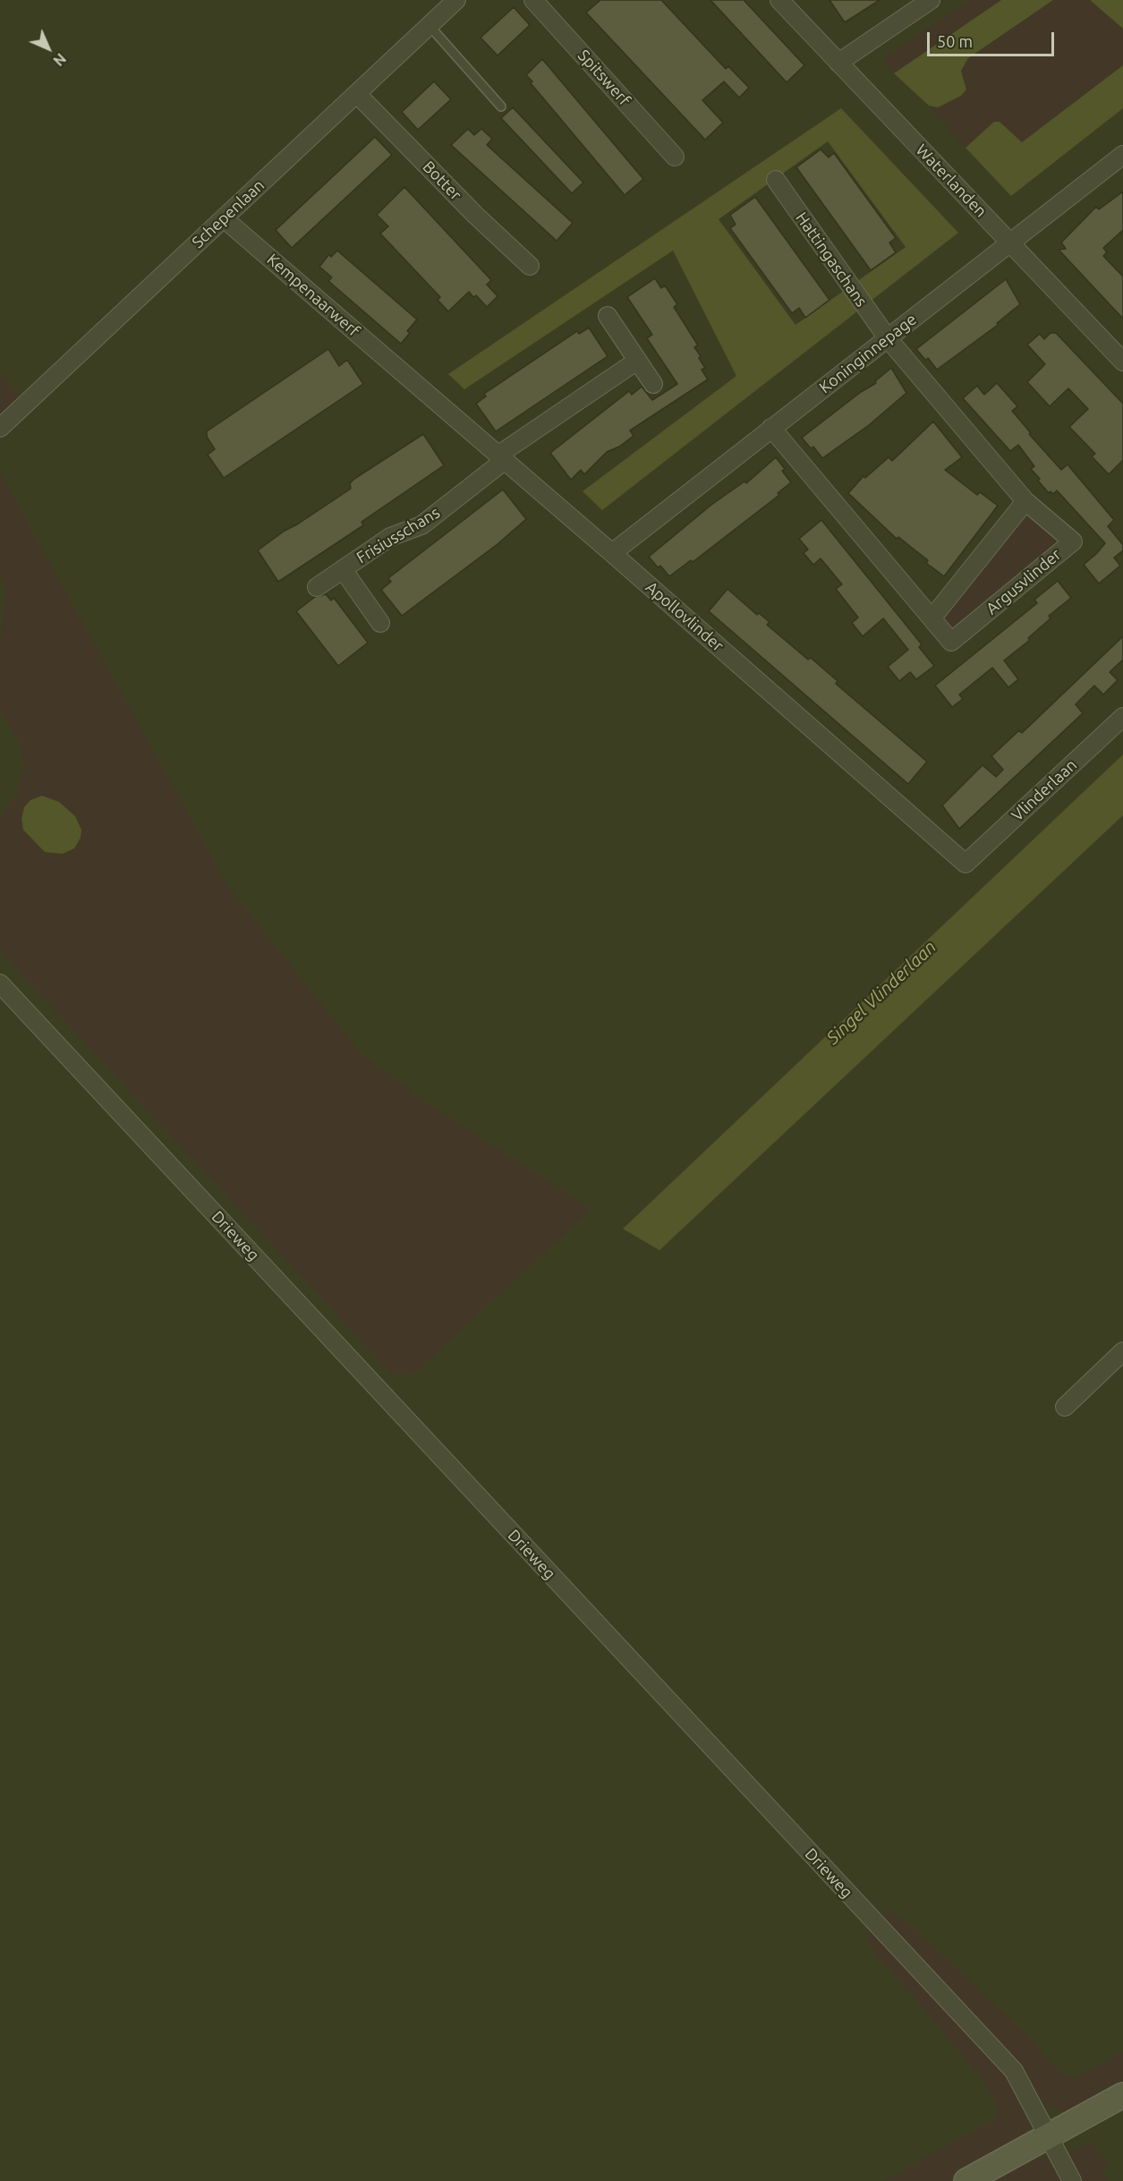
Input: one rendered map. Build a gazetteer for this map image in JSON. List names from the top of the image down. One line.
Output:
{"streets":{"street":["Spitswerf","Botter","Waterlanden","Schepenlaan","Hattingaschans","Kempenaarwerf","Koninginnepage","Frisiusschans","Argusvlinder","Apollovlinder","Vlinderlaan","Drieweg"]},"crossings":[["Botter","Schepenlaan"],["Waterlanden","Koninginnepage"],["Schepenlaan","Kempenaarwerf"],["Hattingaschans","Koninginnepage"],["Hattingaschans","Argusvlinder"],["Kempenaarwerf","Apollovlinder"],["Koninginnepage","Argusvlinder"],["Koninginnepage","Apollovlinder"],["Frisiusschans","Apollovlinder"],["Apollovlinder","Vlinderlaan"]],"water":["Singel Vlinderlaan"],"scale_bar":"50 m","north":"bottom right"}
